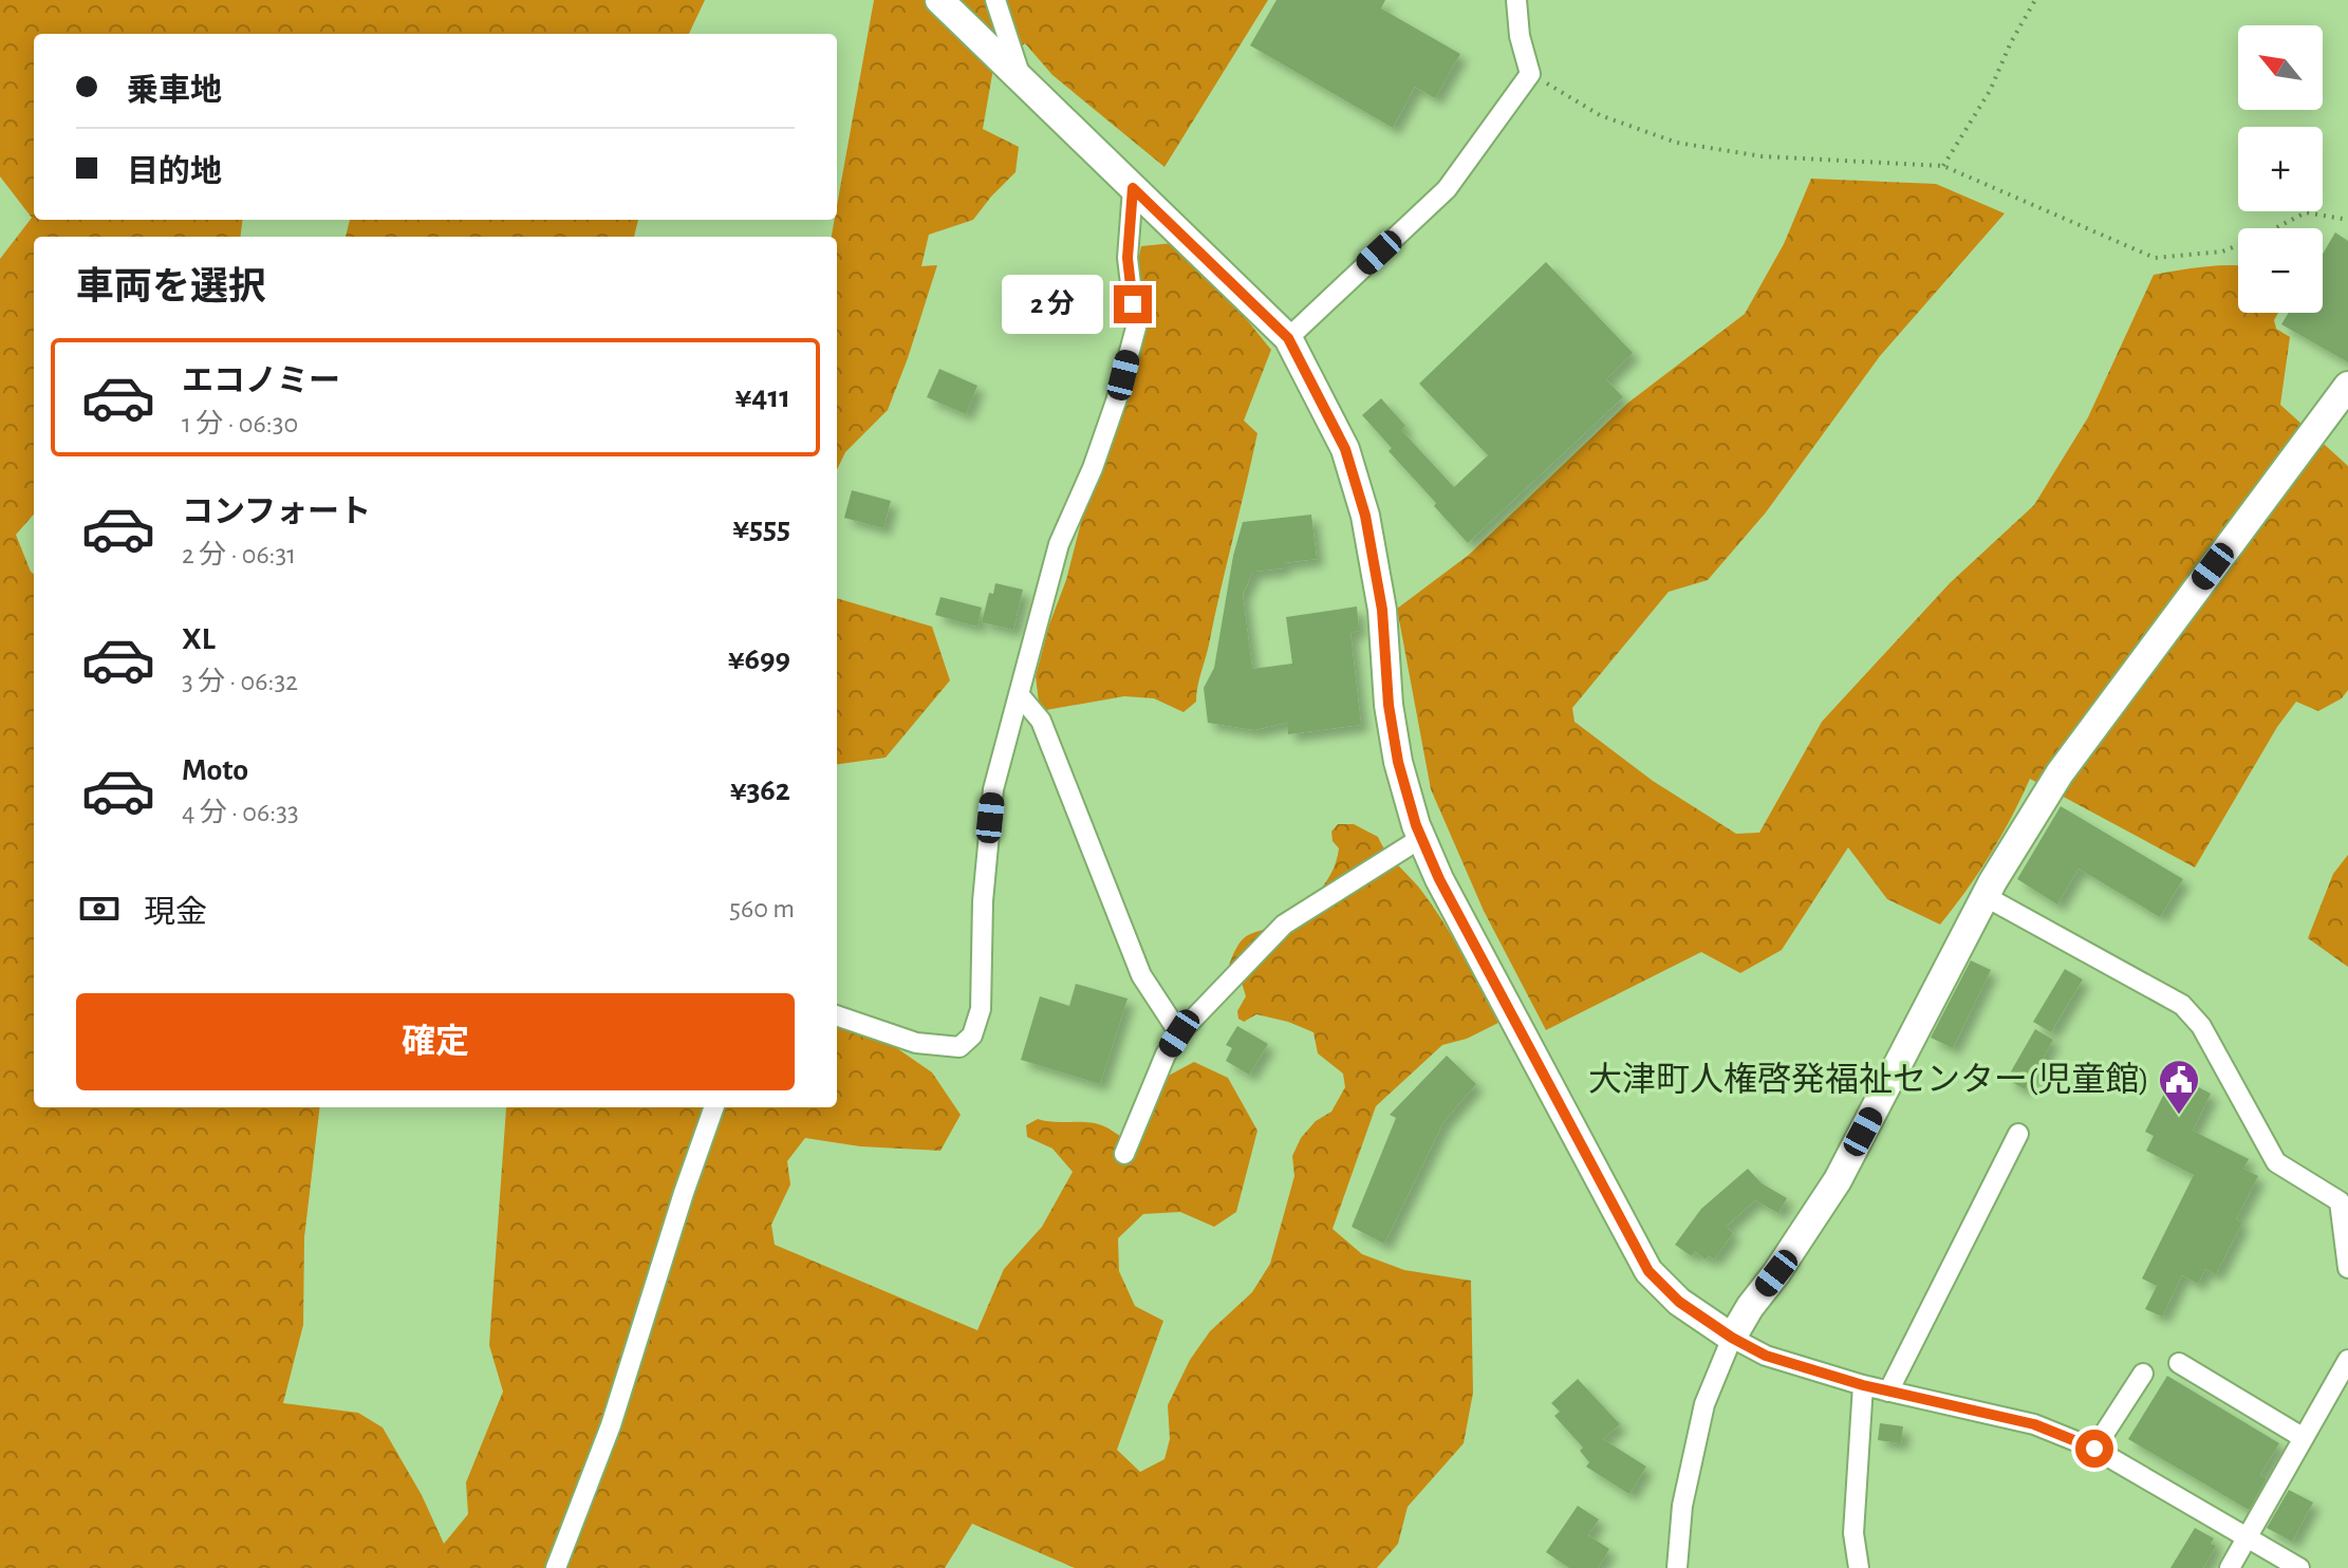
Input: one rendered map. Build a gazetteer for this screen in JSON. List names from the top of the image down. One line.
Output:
{"places":{"public building":["大津町人権啓発福祉センター(児童館)"]},"north":"top left","page":{"map_buttons":["+","−"],"banner":["乗車地","目的地"],"heading":"車両を選択","bubble":"2 分","list":[{"name":"エコノミー","note":"1 分 · 06:30","value":"¥411"},{"name":"コンフォート","note":"2 分 · 06:31","value":"¥555"},{"name":"XL","note":"3 分 · 06:32","value":"¥699"},{"name":"Moto","note":"4 分 · 06:33","value":"¥362"}],"pay":["現金","560 m"],"buttons":"確定"}}
